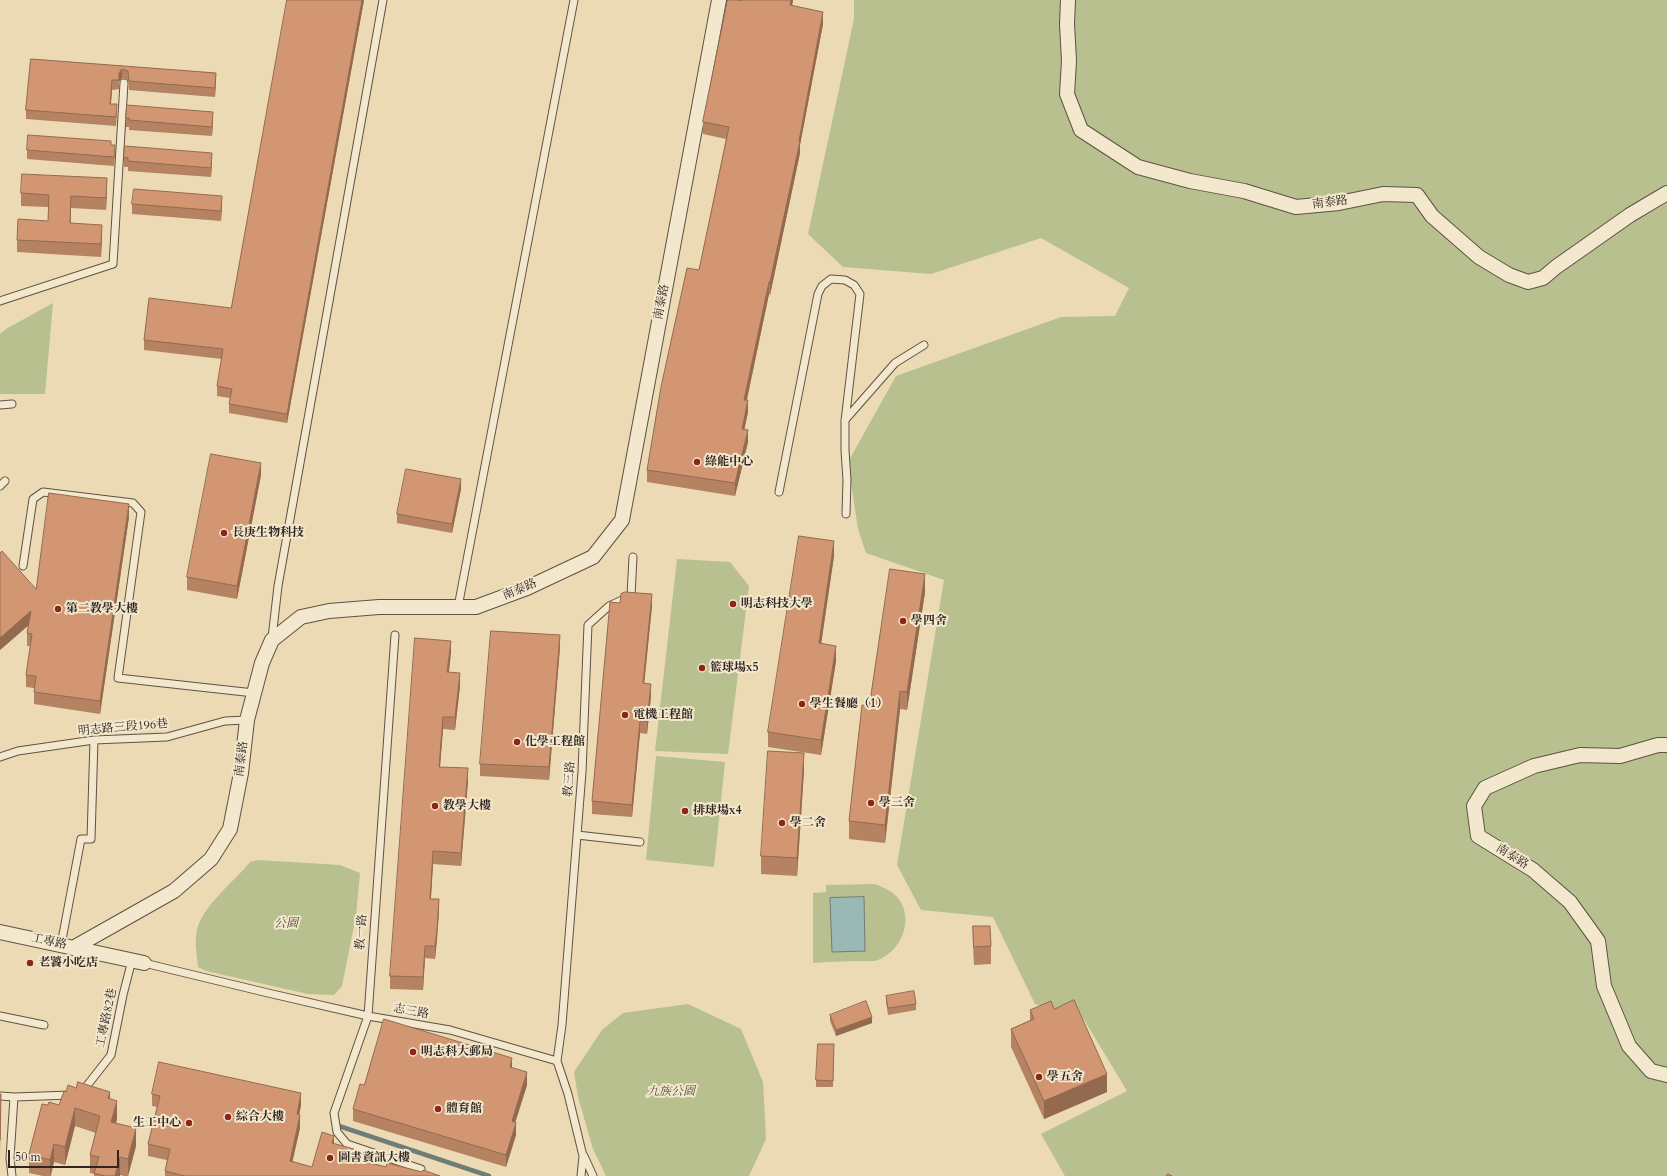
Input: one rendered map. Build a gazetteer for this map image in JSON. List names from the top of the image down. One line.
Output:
{"streets":{"street":["南泰路","工專路"],"lane":["明志路三段196巷","教三路","教一路","志三路","工專路82巷"]},"crossings":[["南泰路","明志路三段196巷"],["南泰路","工專路"],["教三路","志三路"],["教一路","志三路"],["工專路","志三路"],["工專路","工專路82巷"],["志三路","工專路82巷"]],"parks":["公園","九族公園"],"places":["綠能中心","長庚生物科技","明志科技大學","第二教學大樓","學四舍","籃球場x5","學生餐廳（1）","電機工程館","化學工程館","學三舍","教學大樓","排球場x4","學二舍","老饕小吃店","明志科大郵局","學五舍","體育館","綜合大樓","生工中心","圖書資訊大樓"],"scale_bar":"50 m"}
